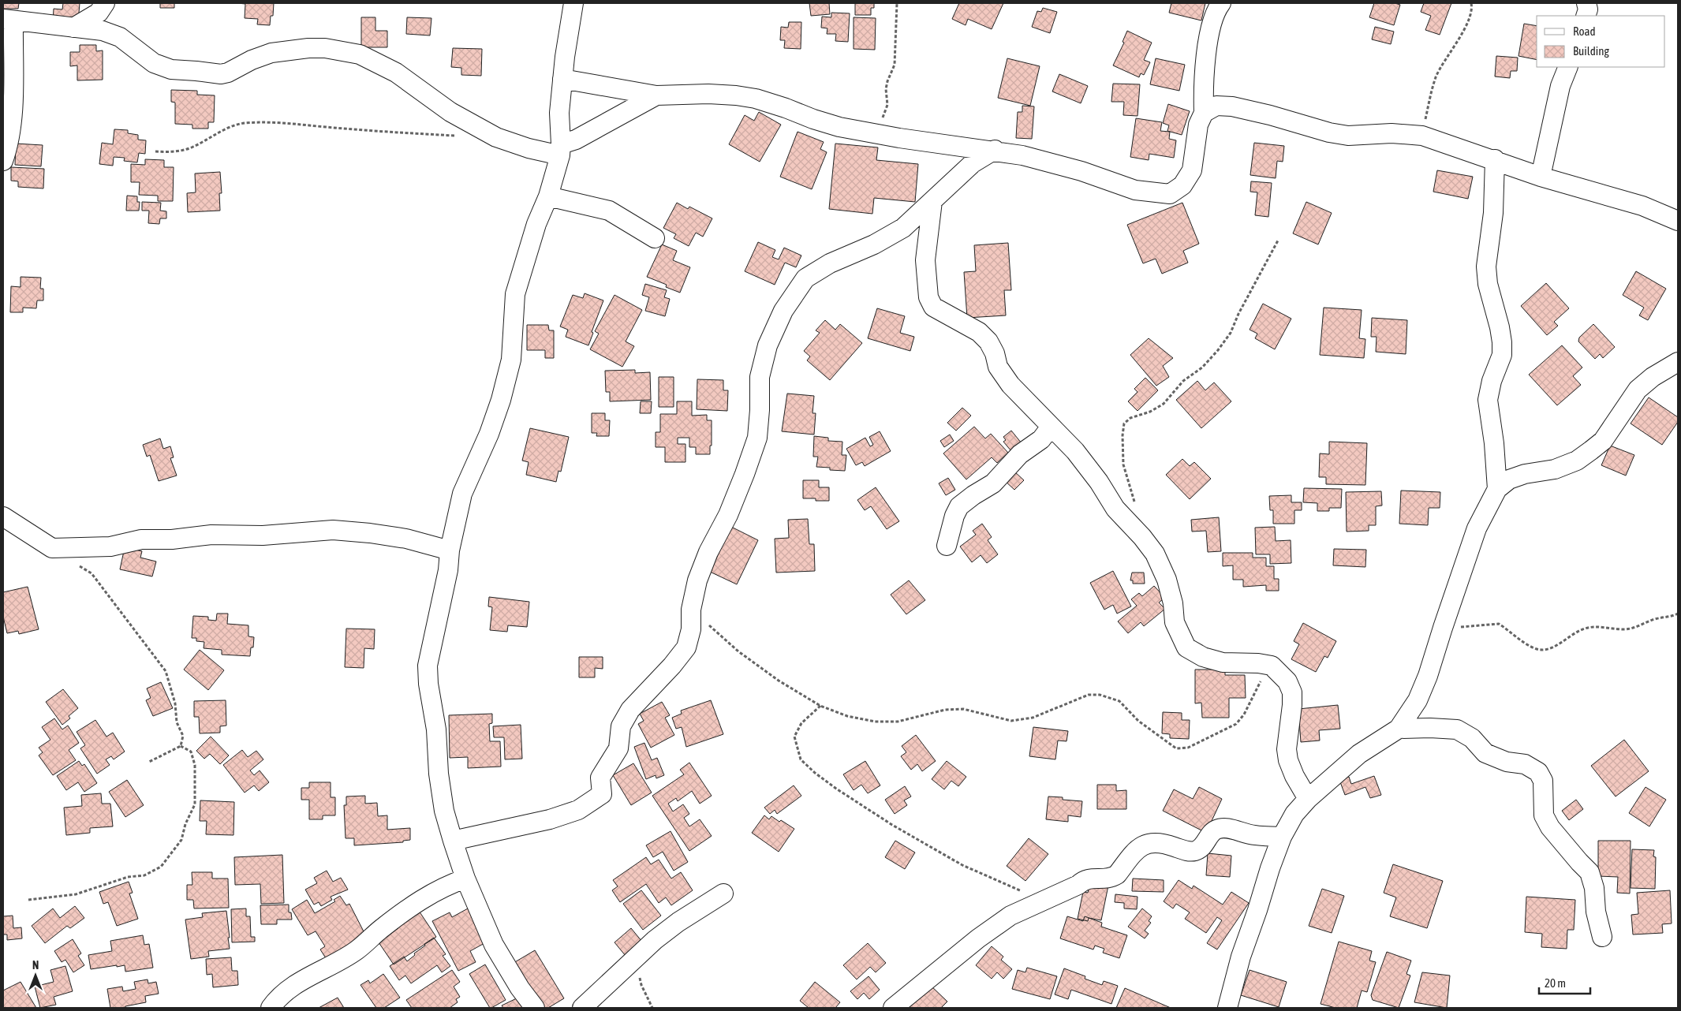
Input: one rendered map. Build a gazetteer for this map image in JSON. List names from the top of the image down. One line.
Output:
{"legend":["Road","Building"],"scale_bar":"20 m","north":"top"}
